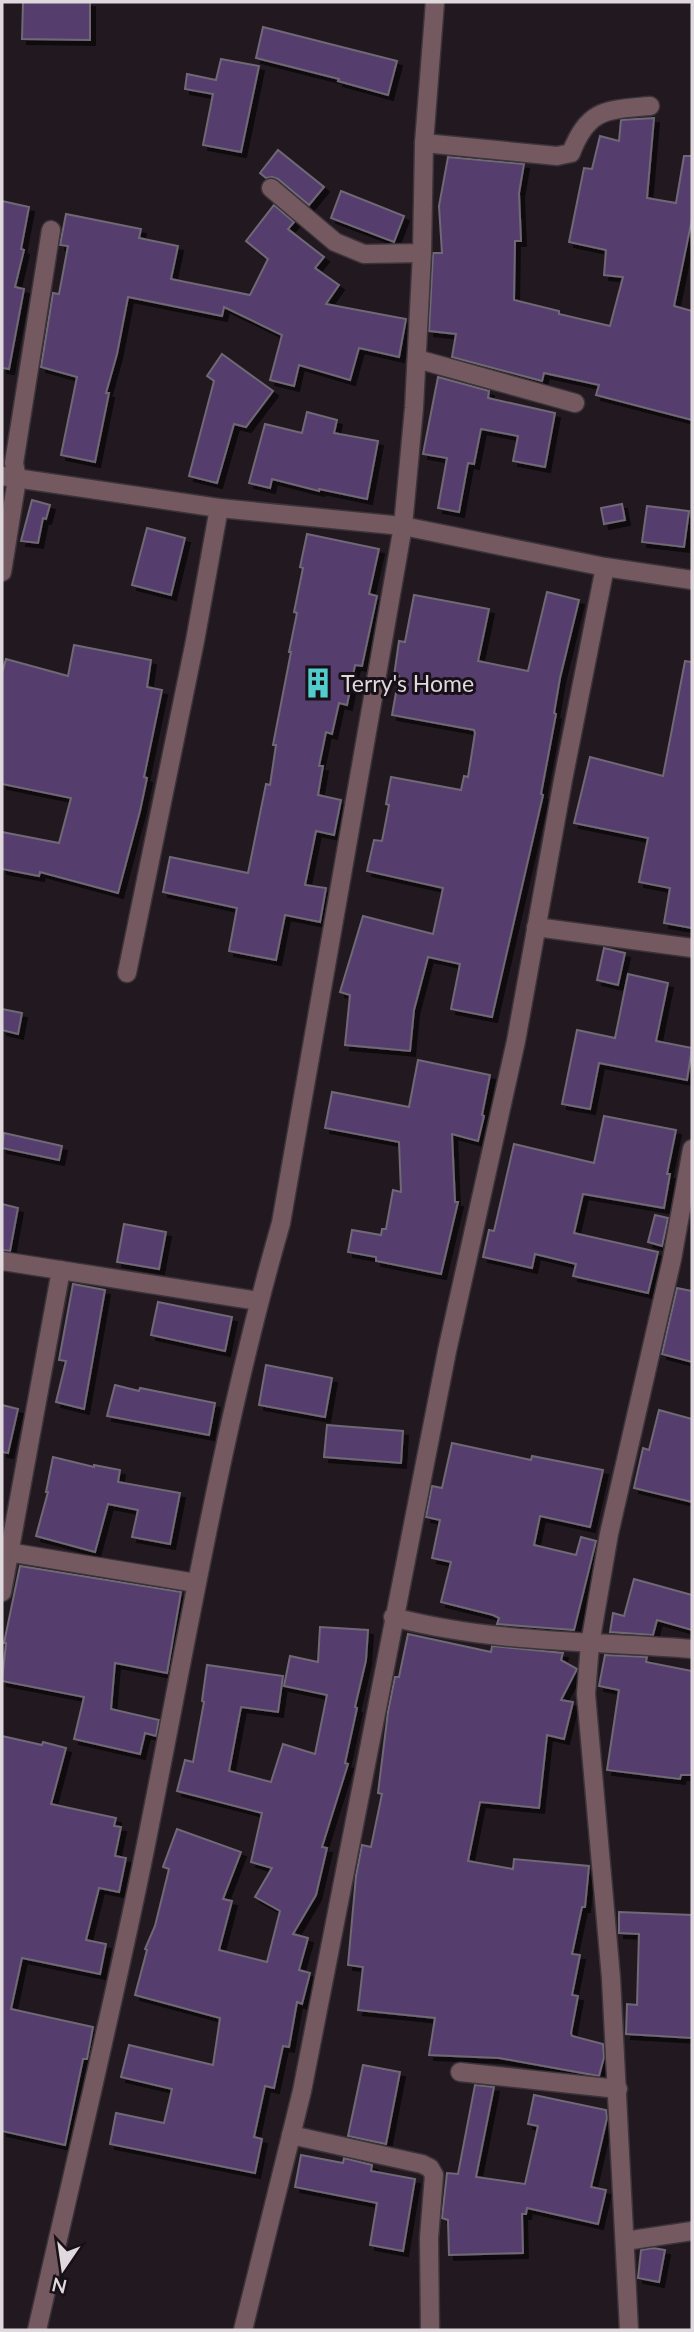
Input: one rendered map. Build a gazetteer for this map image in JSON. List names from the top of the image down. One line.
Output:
{"places":{"building":["Terry's Home"]},"north":"bottom"}
